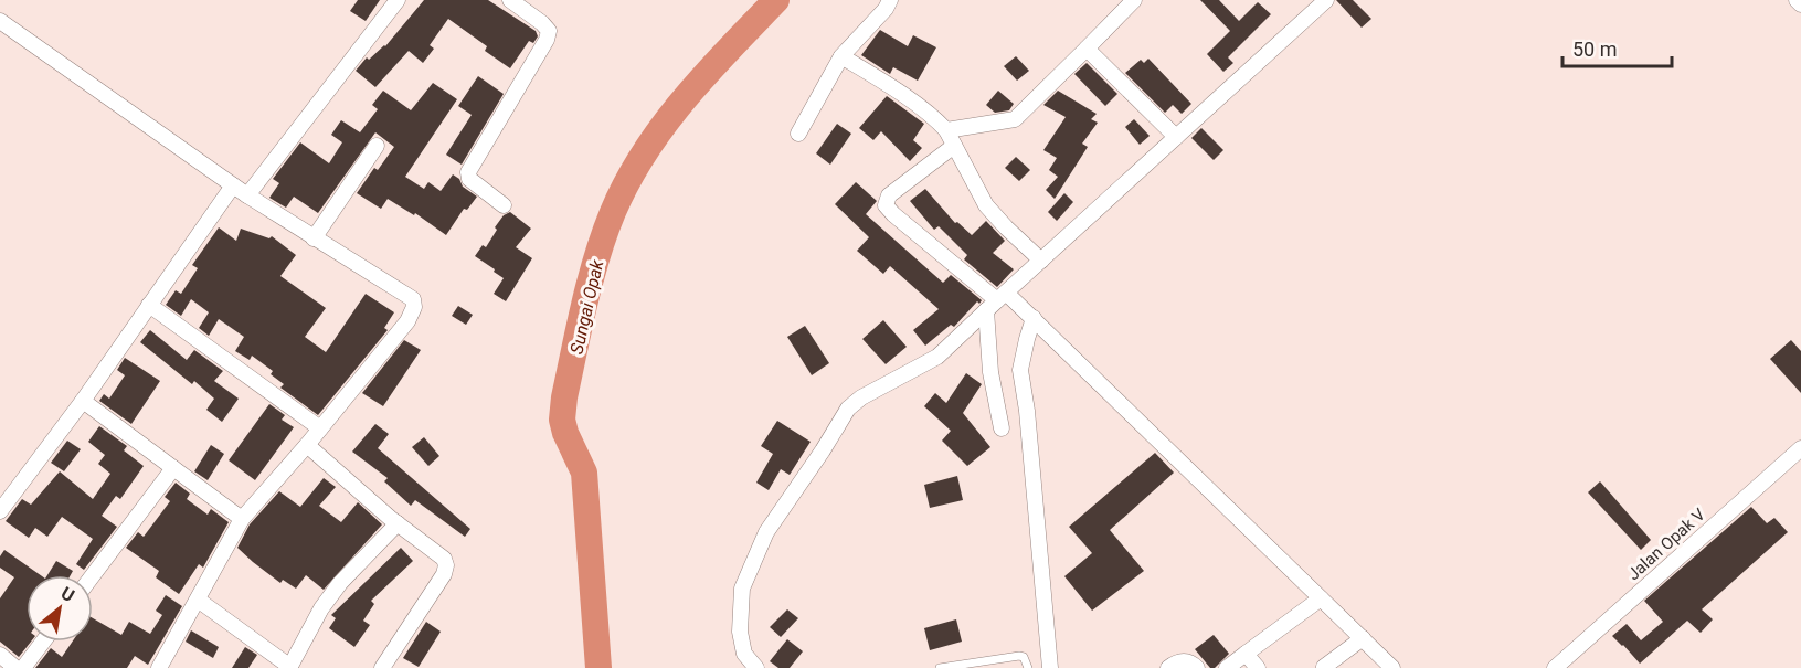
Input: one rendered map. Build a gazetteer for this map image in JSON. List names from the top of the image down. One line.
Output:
{"streets":{"street":["Jalan Opak V"]},"water":["Sungai Opak"],"scale_bar":"50 m","north":"top right"}
